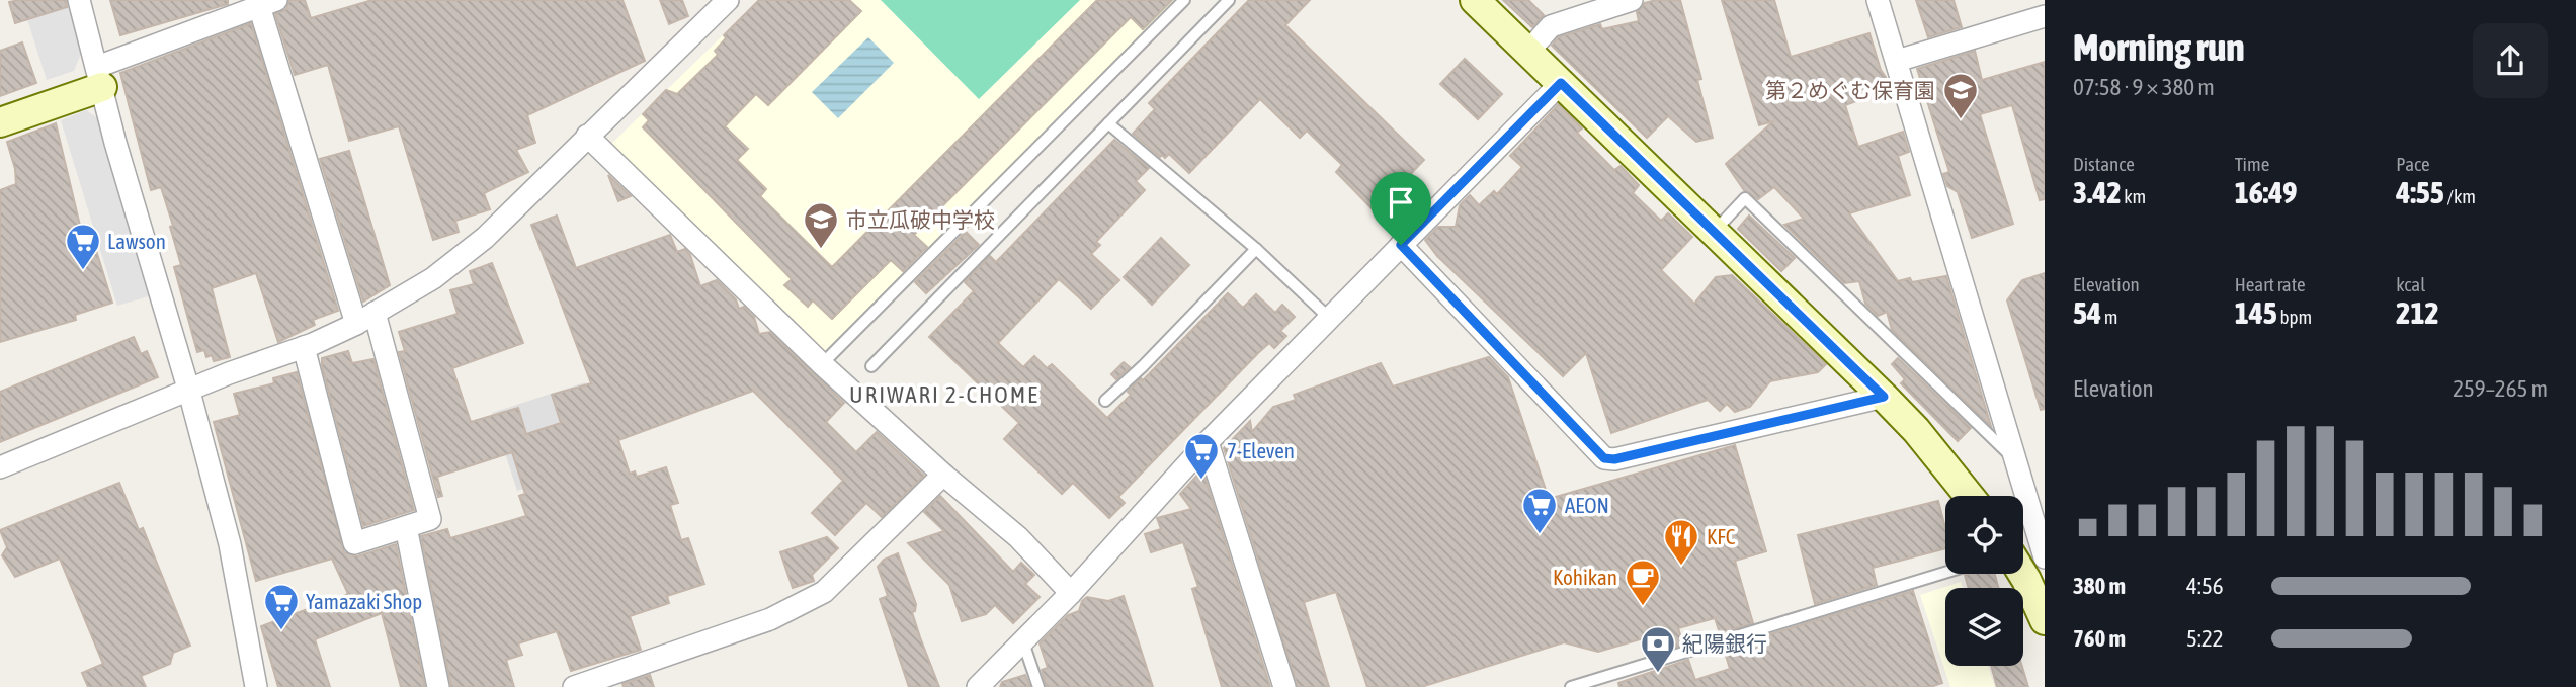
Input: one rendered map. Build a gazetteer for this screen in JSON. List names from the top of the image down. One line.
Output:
{"districts":["URIWARI 2-CHOME"],"places":{"school or university":["第２めぐむ保育園","市立瓜破中学校"],"supermarket":["Lawson","7-Eleven","AEON","Yamazaki Shop"],"restaurant":["KFC"],"cafe":["Kohikan"],"bank":["紀陽銀行"]},"page":{"heading":["Morning run","07:58 · 9 × 380 m"],"stats":[["Distance","3.42 km"],["Time","16:49"],["Pace","4:55 /km"],["Elevation","54 m"],["Heart rate","145 bpm"],["kcal","212"]],"chart":["Elevation","259–265 m"],"list":[{"name":"380 m","note":"4:56"},{"name":"760 m","note":"5:22"}]}}
